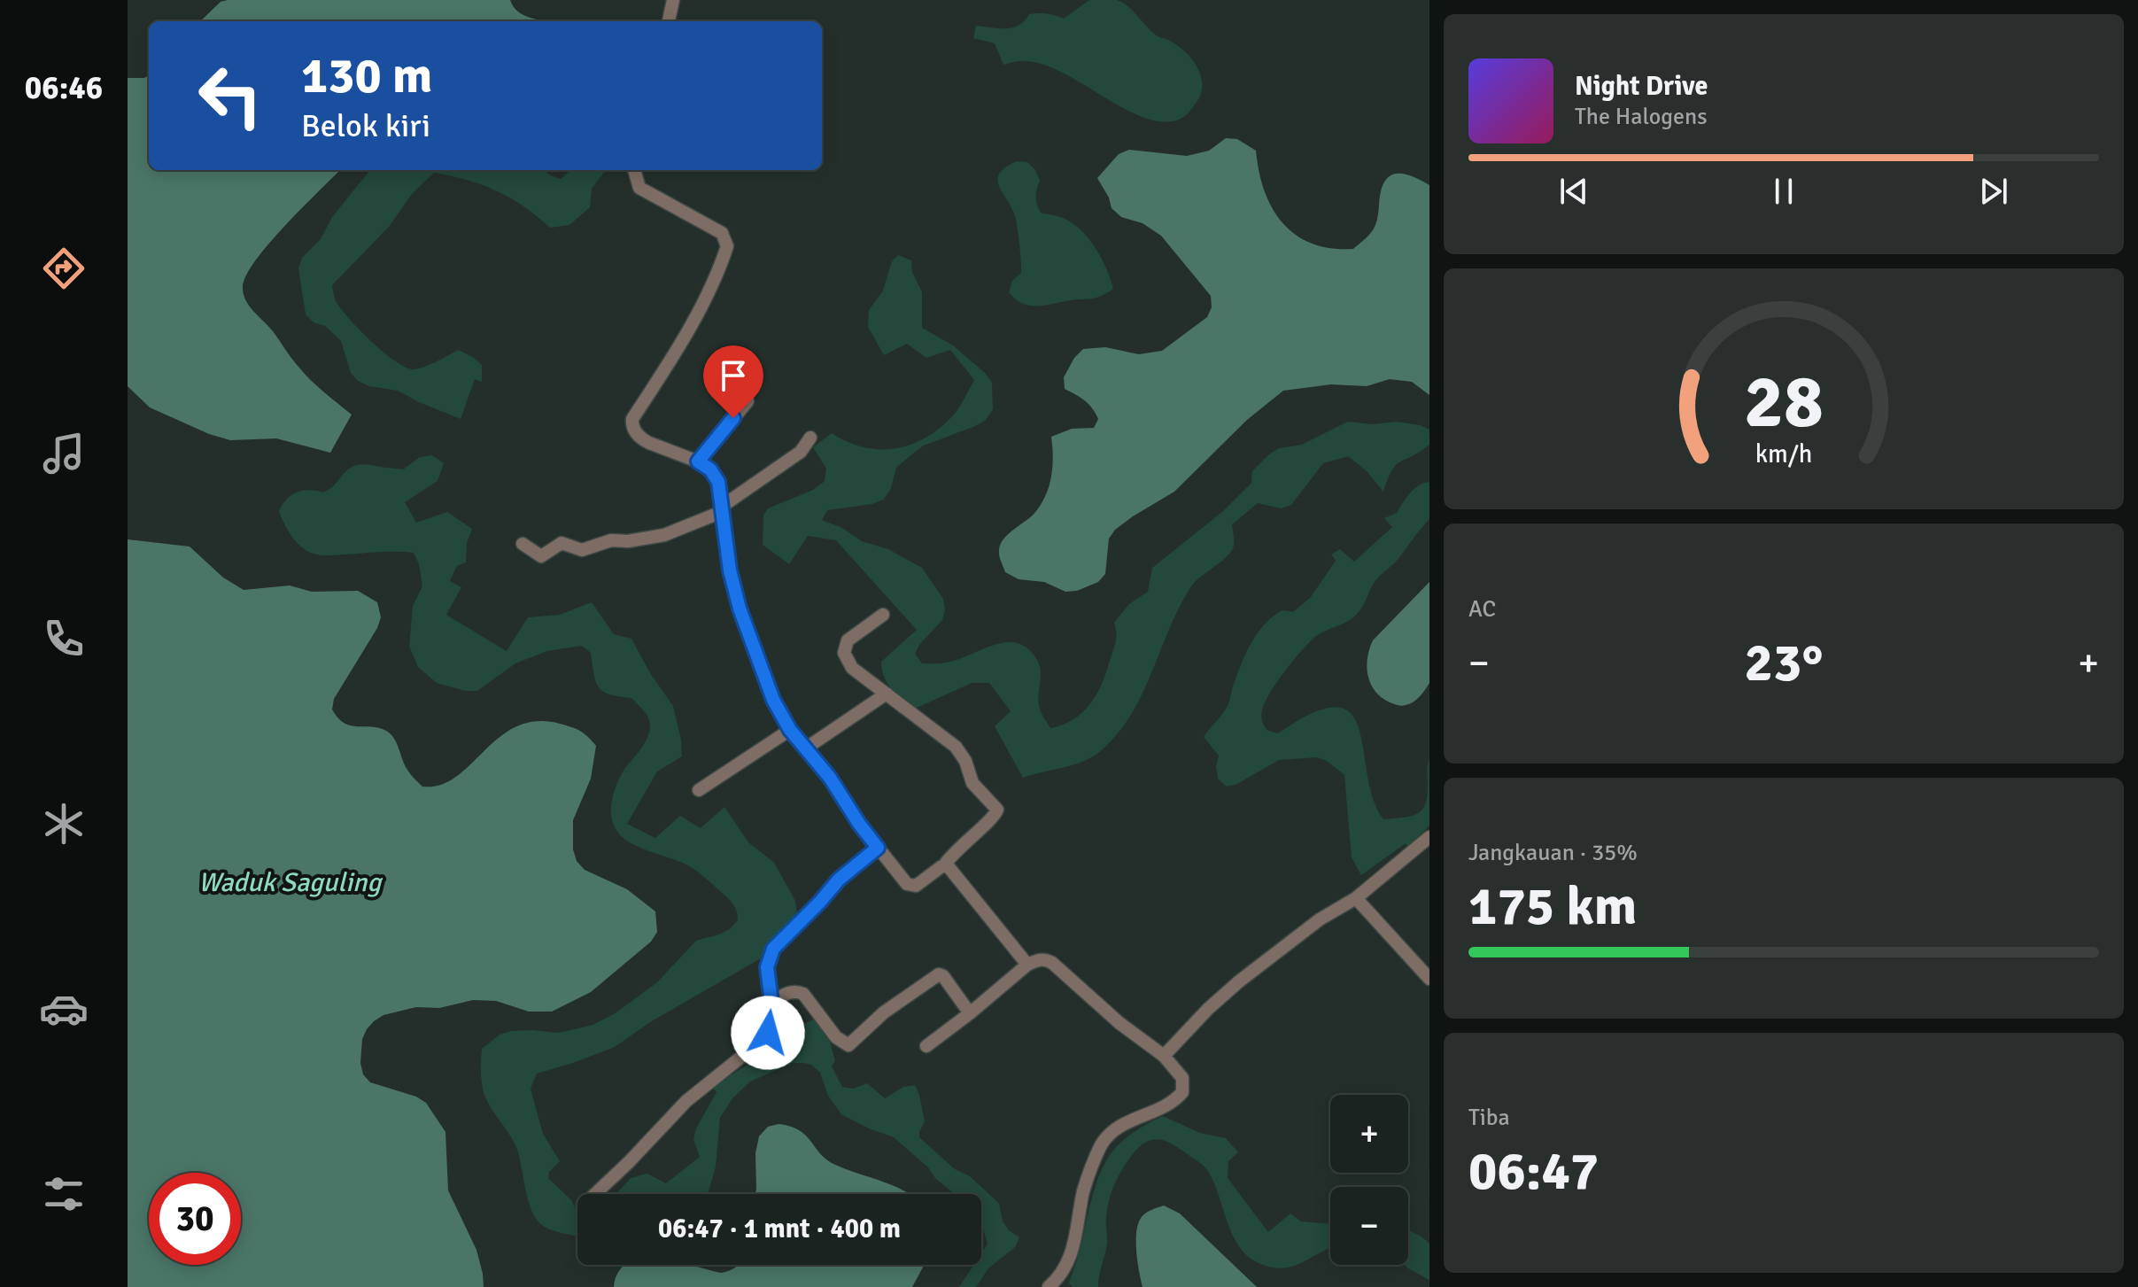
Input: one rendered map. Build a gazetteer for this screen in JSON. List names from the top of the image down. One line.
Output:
{"water":["Waduk Saguling"],"page":{"tabs":"06:46","turn":["130 m","Belok kiri"],"song":["Night Drive","The Halogens"],"tile":["AC",["Jangkauan · 35%","175 km"],["Tiba","06:47"]],"heat":["−","23°","+"],"map_buttons":["+","−"],"limit":"30","trip":"06:47 · 1 mnt · 400 m","gauge":["28","km/h"]}}
